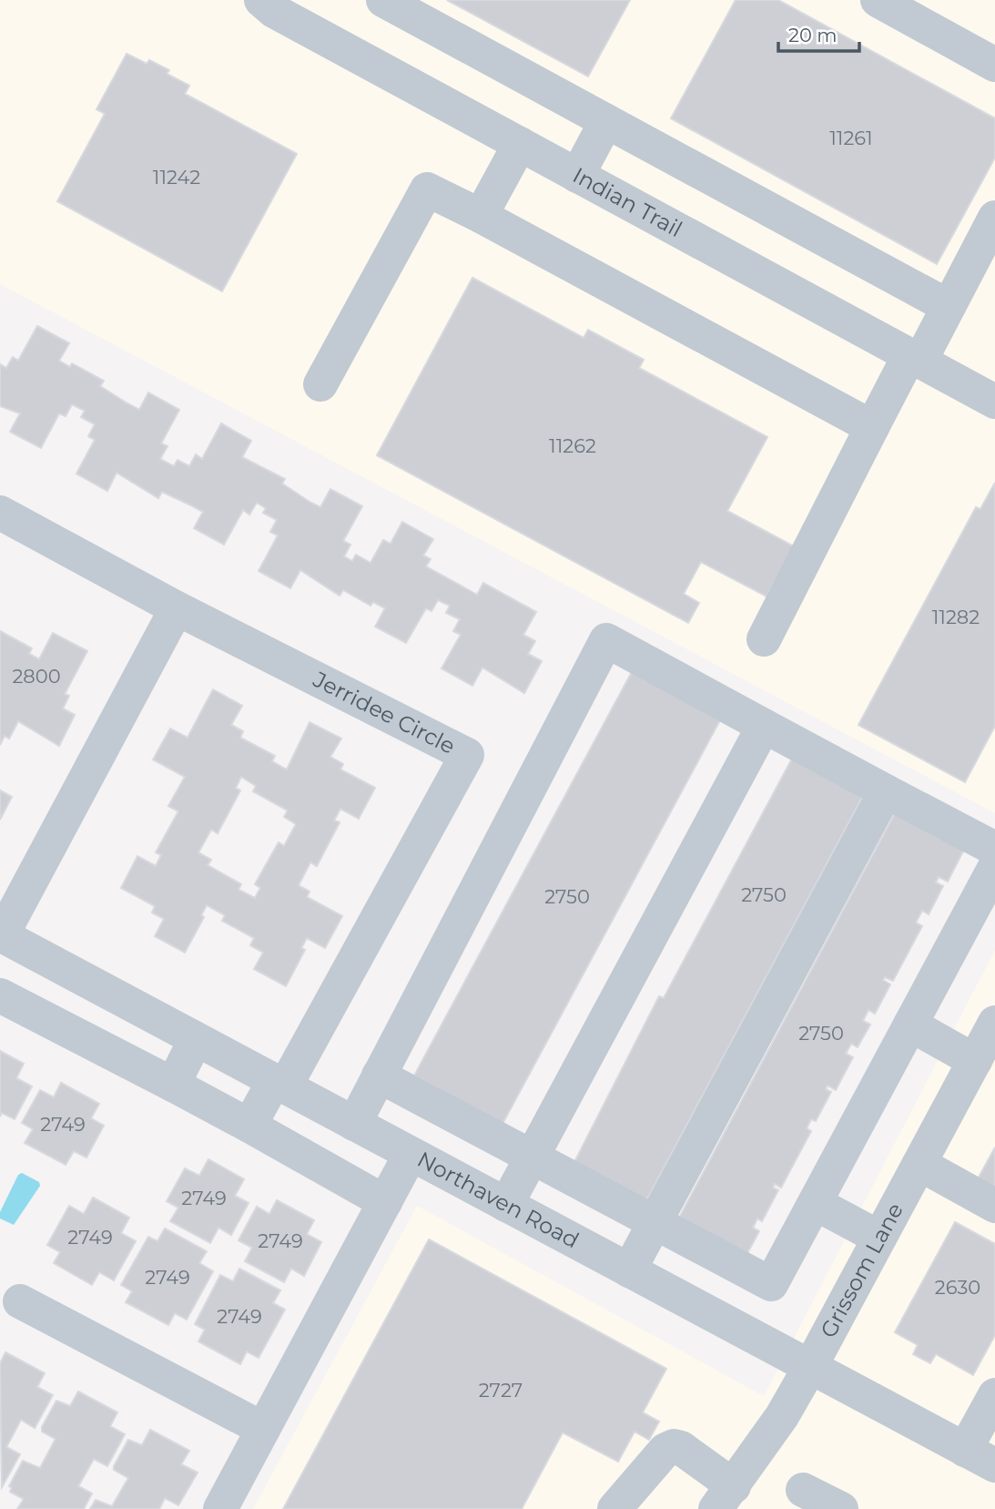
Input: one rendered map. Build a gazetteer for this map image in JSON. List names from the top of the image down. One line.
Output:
{"streets":{"street":["Indian Trail","Jerridee Circle","Northaven Road","Grissom Lane"]},"crossings":[["Jerridee Circle","Northaven Road"],["Northaven Road","Grissom Lane"]],"house_numbers":["11261","11242","11262","11282","2800","2750","2750","2750","2749","2749","2749","2749","2749","2630","2749","2727"],"scale_bar":"20 m"}
